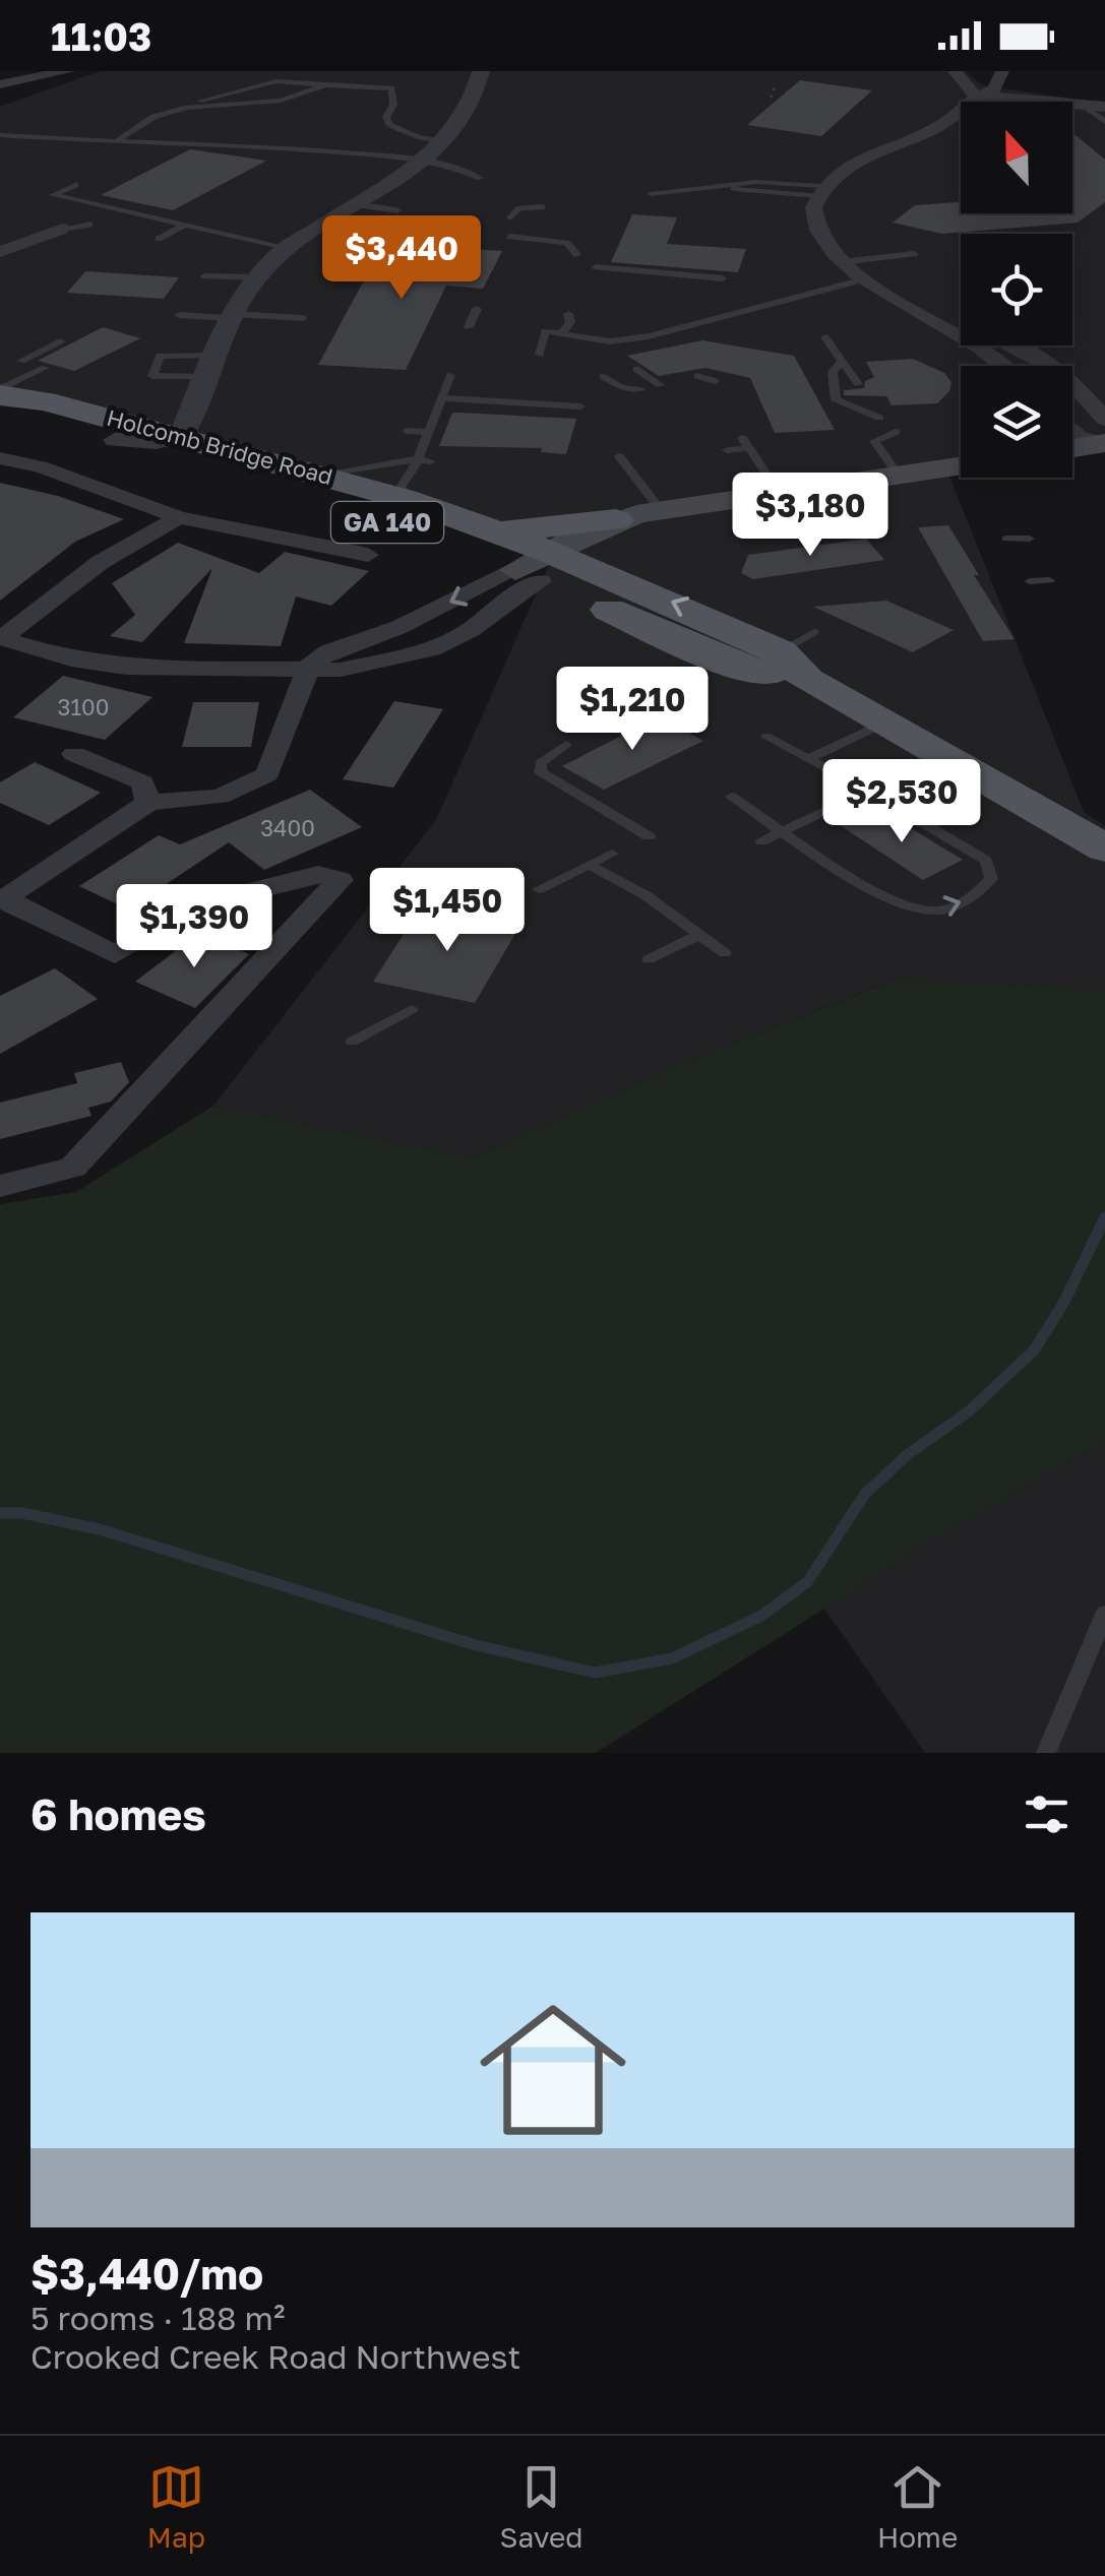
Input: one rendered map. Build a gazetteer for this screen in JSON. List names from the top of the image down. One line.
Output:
{"streets":{"main road":["Holcomb Bridge Road","GA 140"]},"crossings":[["Holcomb Bridge Road","GA 140"]],"house_numbers":["3100","3400"],"north":"top","page":{"status":"11:03","price":["$3,440","$3,180","$1,210","$2,530","$1,450","$1,390"],"heading":"6 homes","list":[{"name":"$3,440/mo","note":"5 rooms · 188 m² · Crooked Creek Road Northwest"}],"tabs":["Map","Saved","Home"]}}
